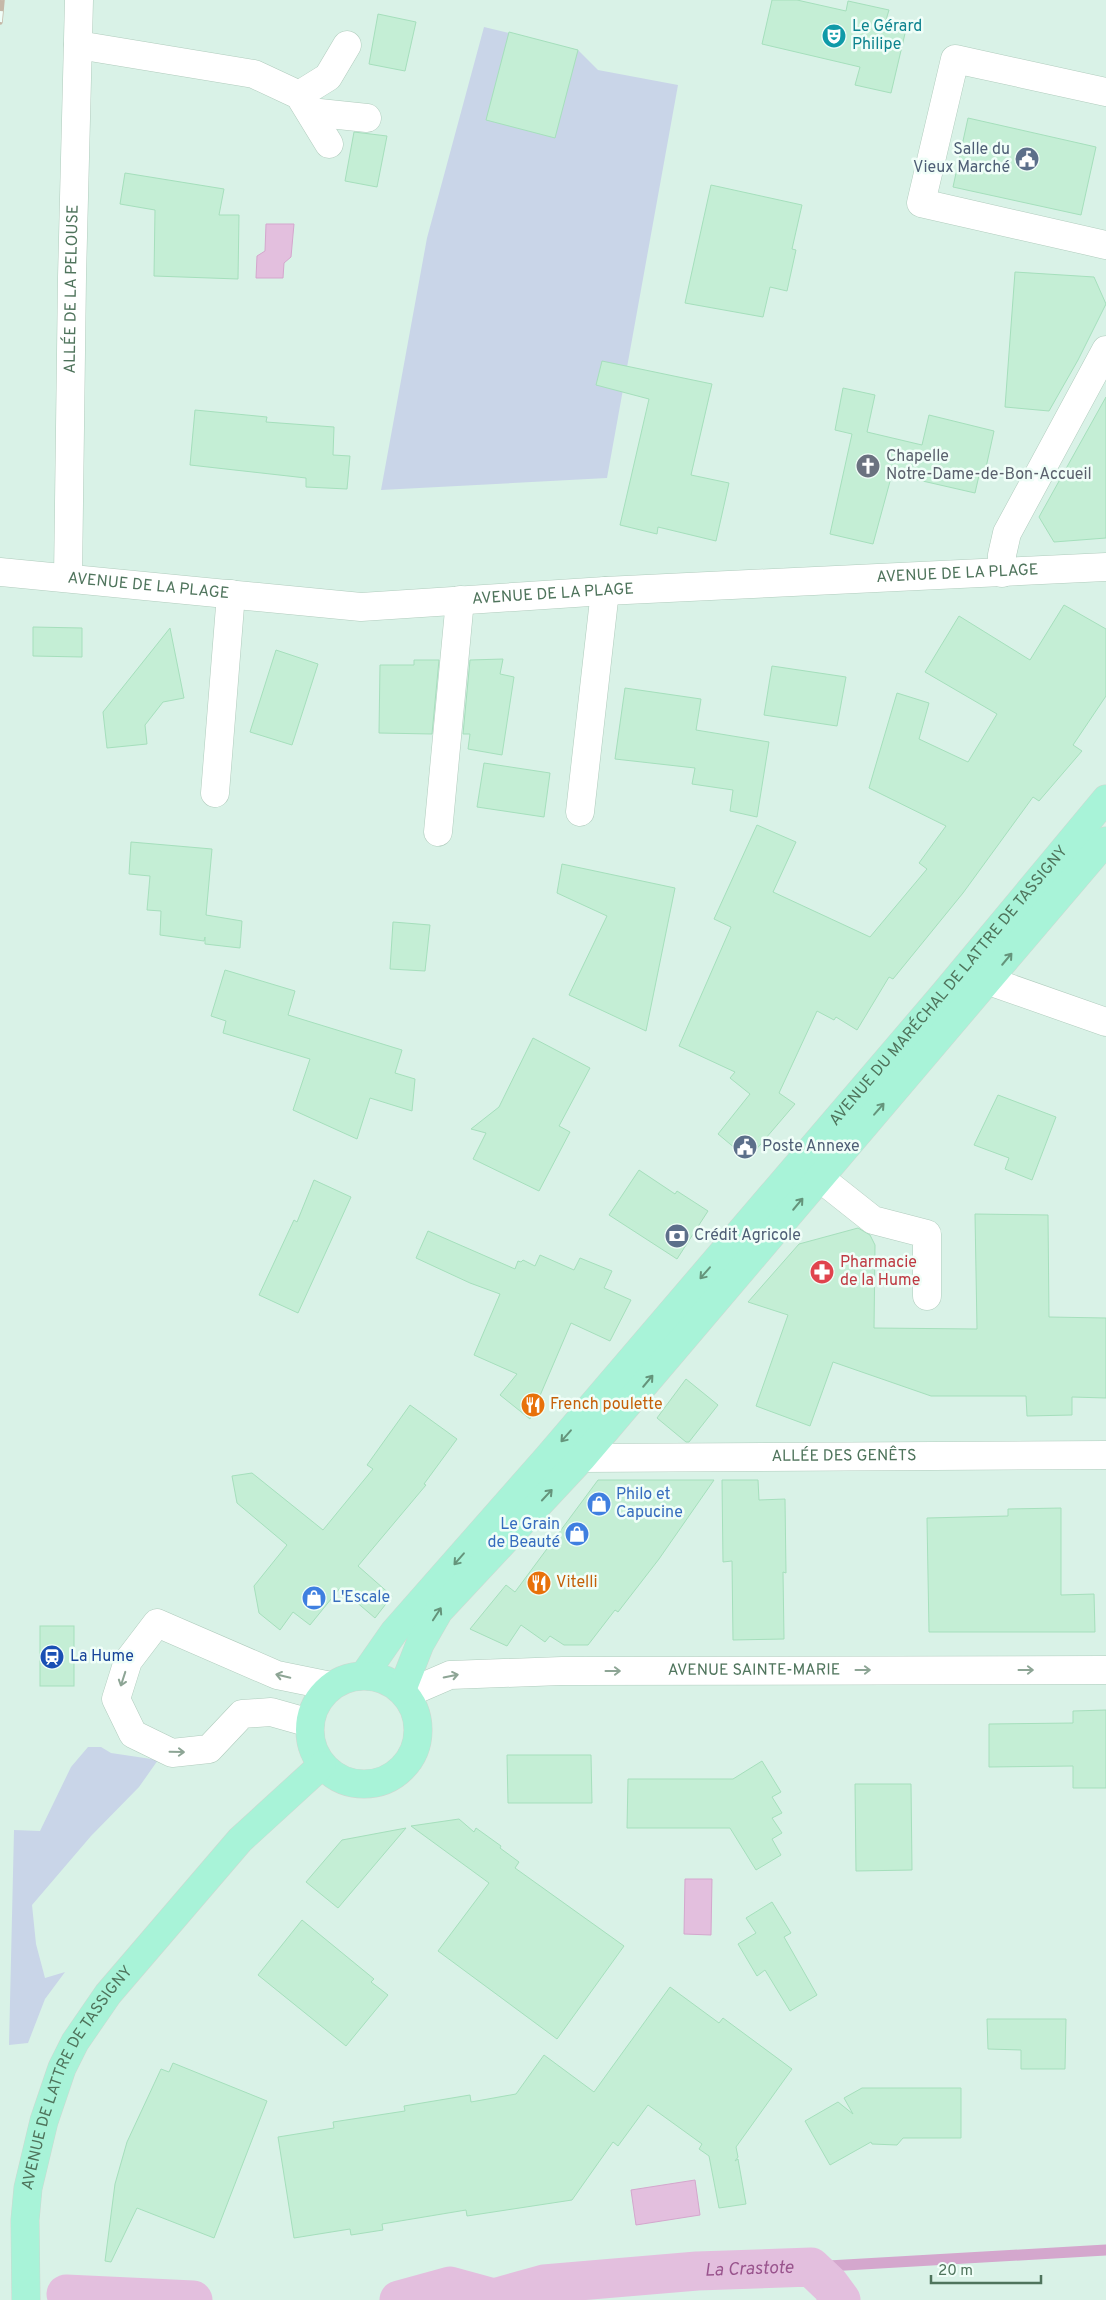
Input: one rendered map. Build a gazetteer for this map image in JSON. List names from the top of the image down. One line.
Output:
{"streets":{"main road":["AVENUE DU MARÉCHAL DE LATTRE DE TASSIGNY","AVENUE DE LATTRE DE TASSIGNY"],"street":["ALLÉE DE LA PELOUSE","AVENUE DE LA PLAGE","ALLÉE DES GENÊTS","AVENUE SAINTE-MARIE"]},"crossings":[["ALLÉE DE LA PELOUSE","AVENUE DE LA PLAGE"],["AVENUE DU MARÉCHAL DE LATTRE DE TASSIGNY","ALLÉE DES GENÊTS"],["AVENUE DU MARÉCHAL DE LATTRE DE TASSIGNY","AVENUE SAINTE-MARIE"],["AVENUE DU MARÉCHAL DE LATTRE DE TASSIGNY","AVENUE DE LATTRE DE TASSIGNY"],["AVENUE SAINTE-MARIE","AVENUE DE LATTRE DE TASSIGNY"]],"one_way":["AVENUE SAINTE-MARIE"],"water":["La Crastote"],"places":{"theatre":["Le Gérard Philipe"],"public building":["Salle du Vieux Marché","Poste Annexe"],"church":["Chapelle Notre-Dame-de-Bon-Accueil"],"bank":["Crédit Agricole"],"pharmacy":["Pharmacie de la Hume"],"restaurant":["French poulette","Vitelli"],"shop":["Philo et Capucine","Le Grain de Beauté","L'Escale"],"station":["La Hume"]},"scale_bar":"20 m"}
